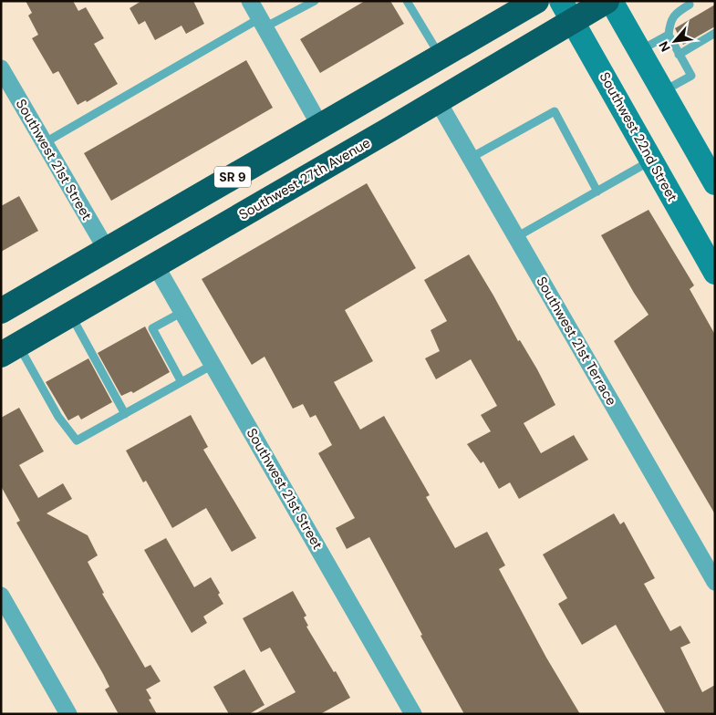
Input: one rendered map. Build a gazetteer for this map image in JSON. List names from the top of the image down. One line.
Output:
{"streets":{"highway":["SR 9","Southwest 27th Avenue"],"main road":["Southwest 22nd Street"],"street":["Southwest 21st Street","Southwest 21st Terrace"]},"crossings":[["Southwest 22nd Street","Southwest 27th Avenue"],["Southwest 21st Street","SR 9"],["Southwest 21st Street","Southwest 27th Avenue"],["Southwest 27th Avenue","Southwest 21st Terrace"]],"north":"bottom left"}
